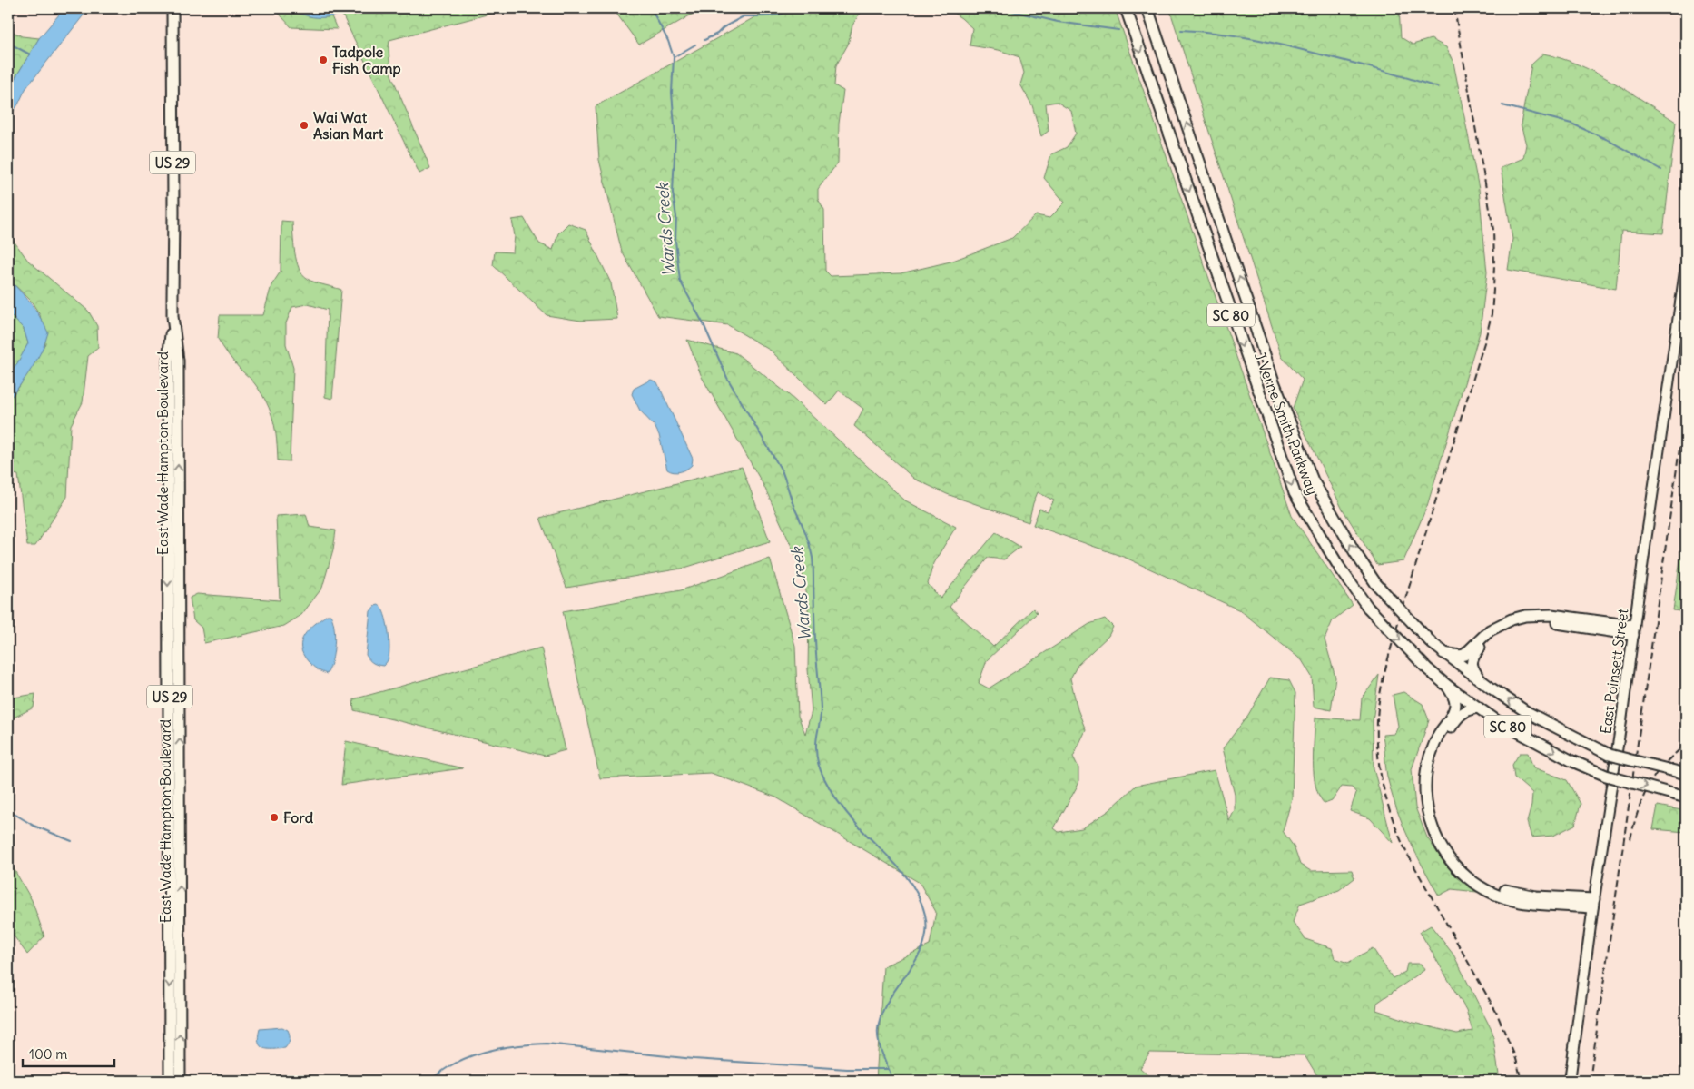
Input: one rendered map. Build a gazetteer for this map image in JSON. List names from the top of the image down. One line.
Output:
{"streets":{"main road":["US 29","SC 80","J Verne Smith Parkway","East Wade Hampton Boulevard","East Poinsett Street"]},"water":["Wards Creek"],"places":["Tadpole Fish Camp","Wai Wat Asian Mart","Ford"],"scale_bar":"100 m"}
